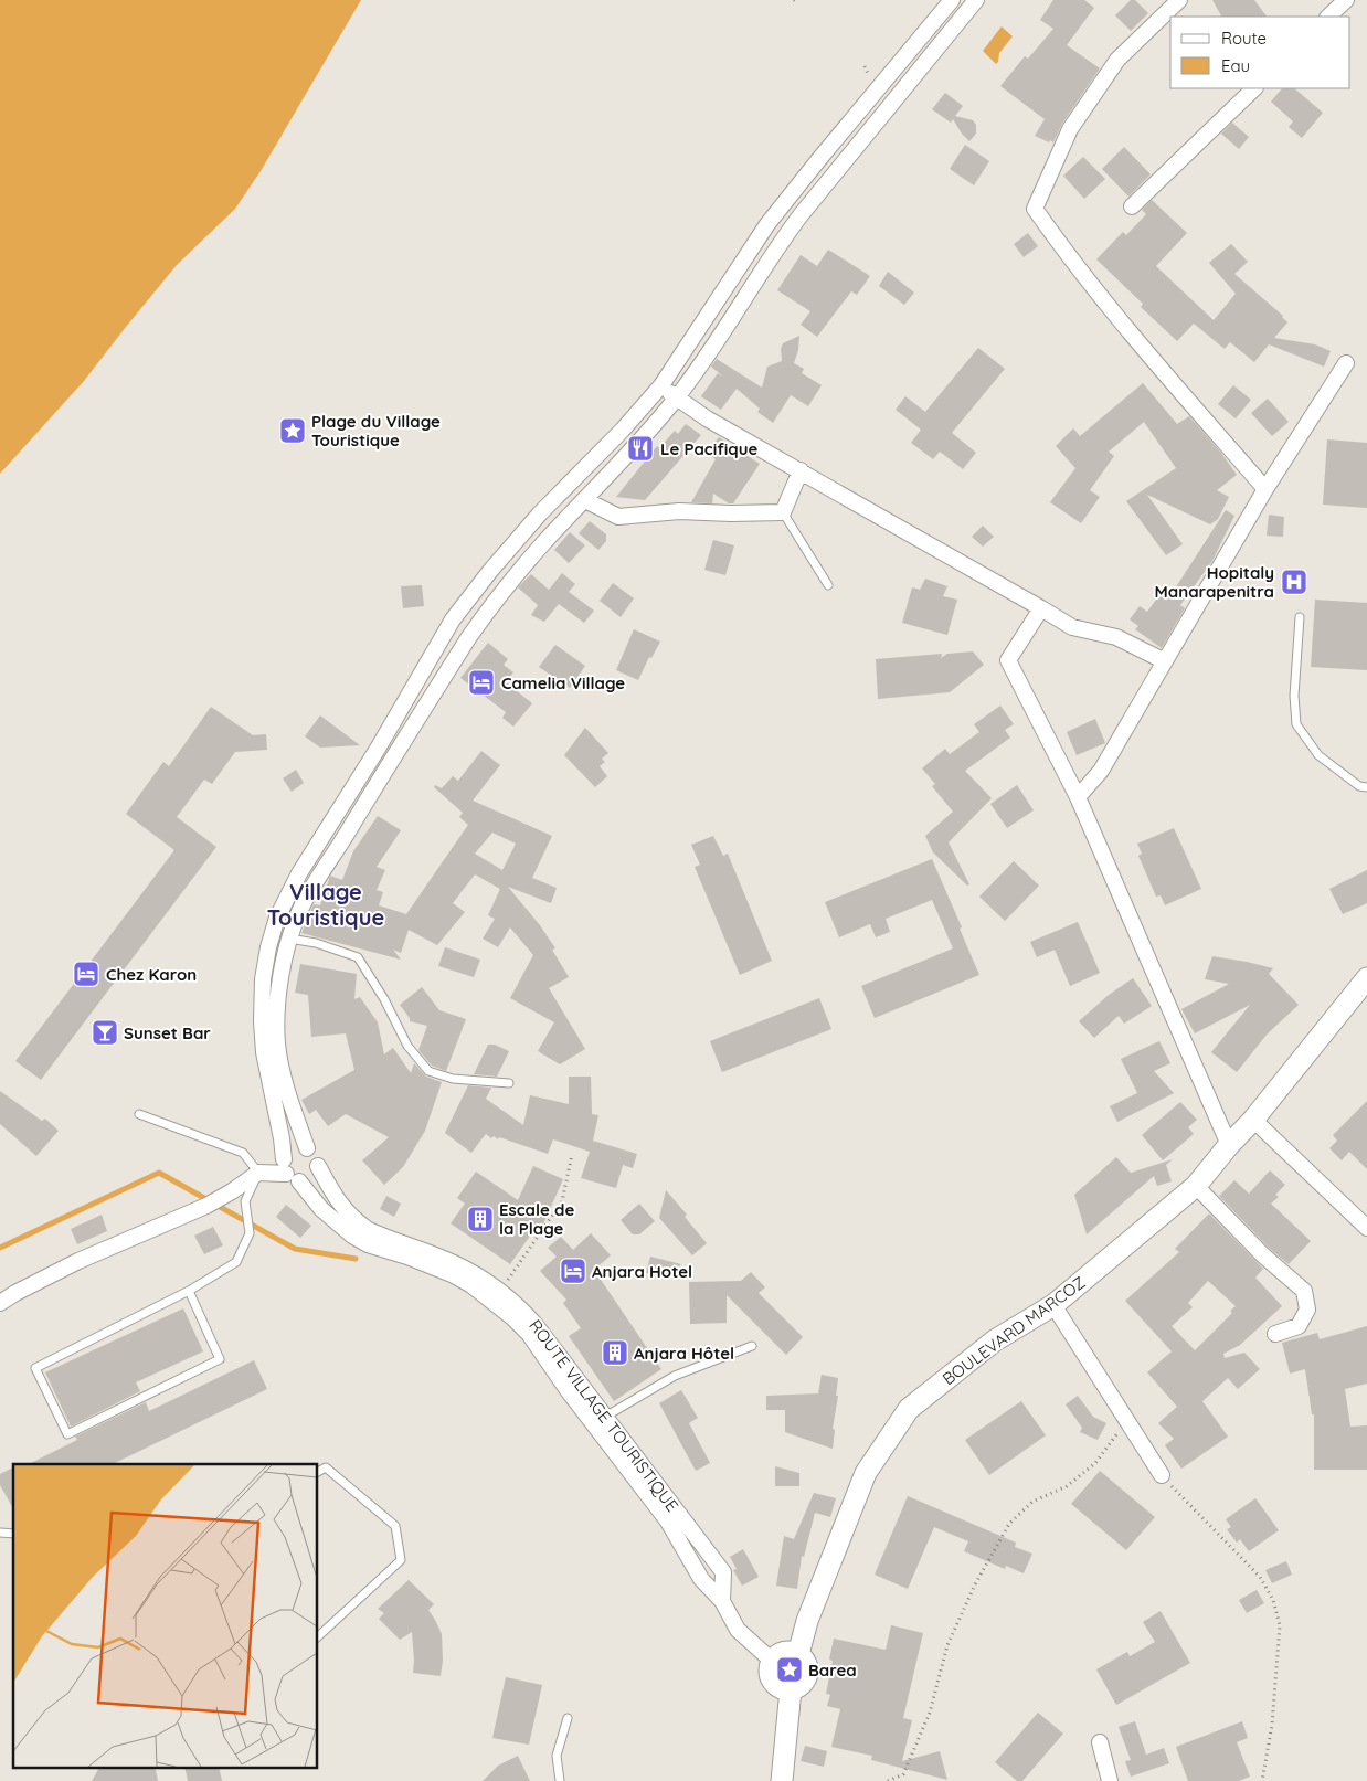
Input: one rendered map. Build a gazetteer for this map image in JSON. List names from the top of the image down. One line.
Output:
{"streets":{"main road":["BOULEVARD MARCOZ"],"street":["ROUTE VILLAGE TOURISTIQUE"]},"crossings":[["BOULEVARD MARCOZ","ROUTE VILLAGE TOURISTIQUE"]],"districts":["Village Touristique"],"places":{"place":["Plage du Village Touristique","Barea"],"restaurant":["Le Pacifique"],"hospital":["Hopitaly Manarapenitra"],"hotel":["Camelia Village","Chez Karon","Anjara Hotel"],"bar":["Sunset Bar"],"building":["Escale de la Plage","Anjara Hôtel"]},"legend":["Route","Eau"]}
